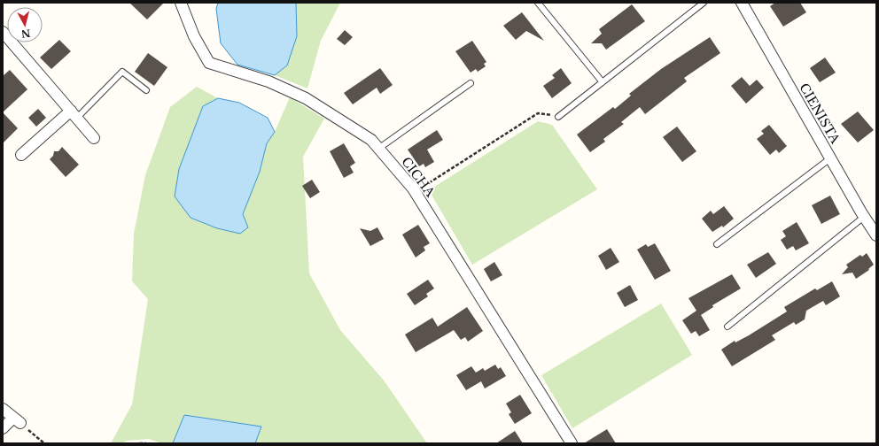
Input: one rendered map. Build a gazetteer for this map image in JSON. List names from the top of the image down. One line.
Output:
{"streets":{"street":["CIENISTA","CICHA"]},"north":"bottom"}
